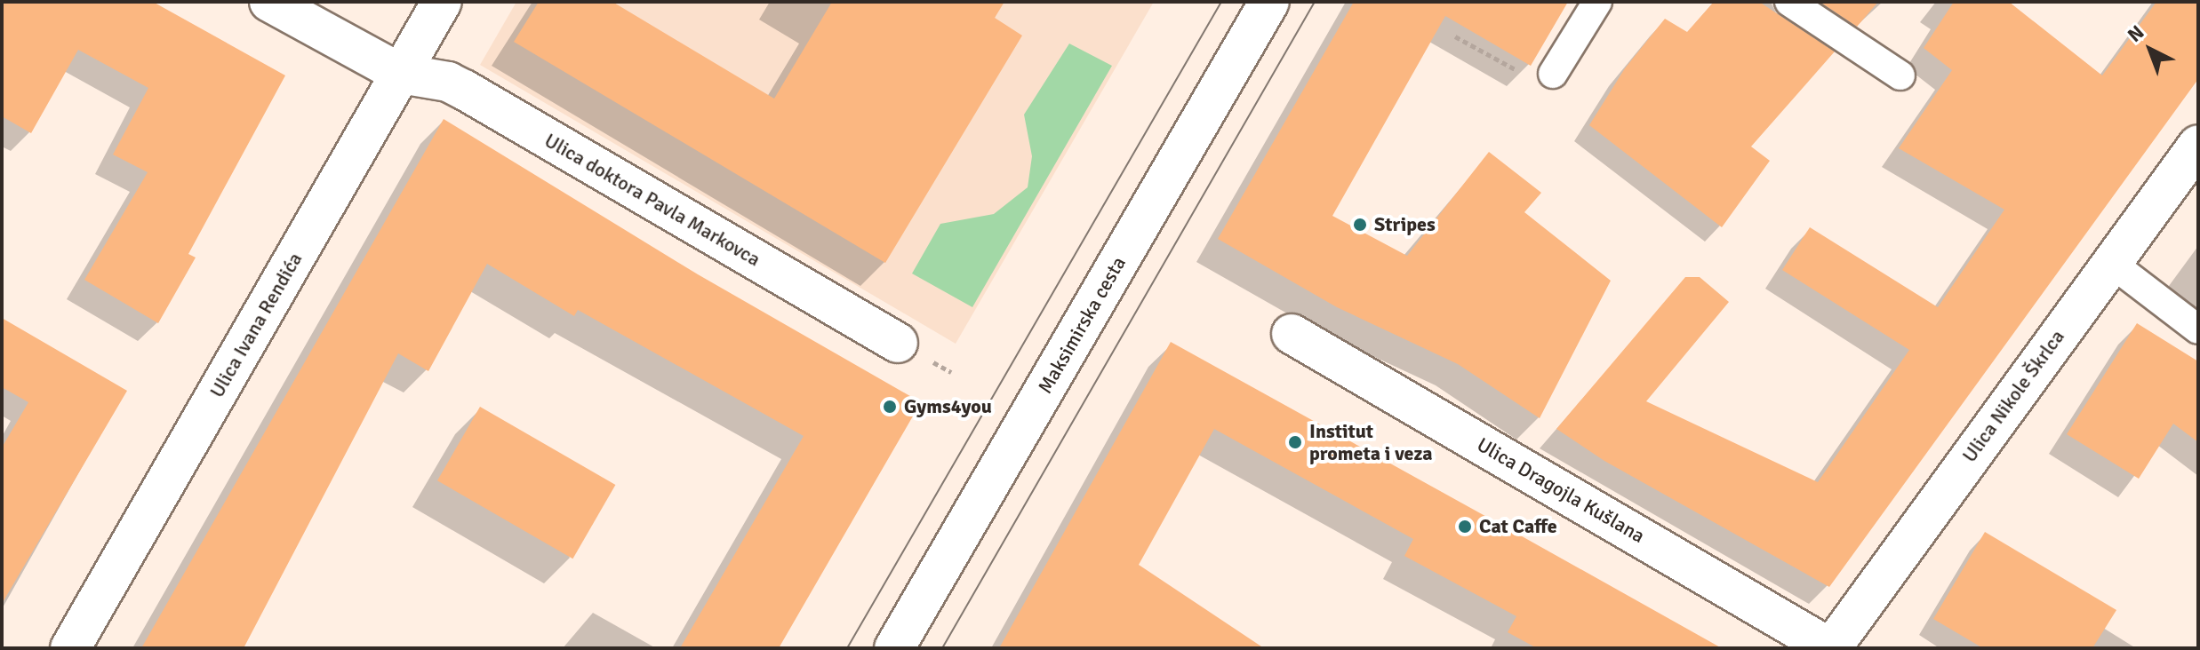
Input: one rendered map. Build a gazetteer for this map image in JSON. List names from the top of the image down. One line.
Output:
{"streets":{"street":["Ulica doktora Pavla Markovca","Ulica Ivana Rendića","Maksimirska cesta","Ulica Nikole Škrlca","Ulica Dragojla Kušlana"]},"crossings":[["Ulica doktora Pavla Markovca","Ulica Ivana Rendića"],["Ulica Nikole Škrlca","Ulica Dragojla Kušlana"]],"places":["Stripes","Gyms4you","Institut prometa i veza","Cat Caffe"],"north":"top left"}
